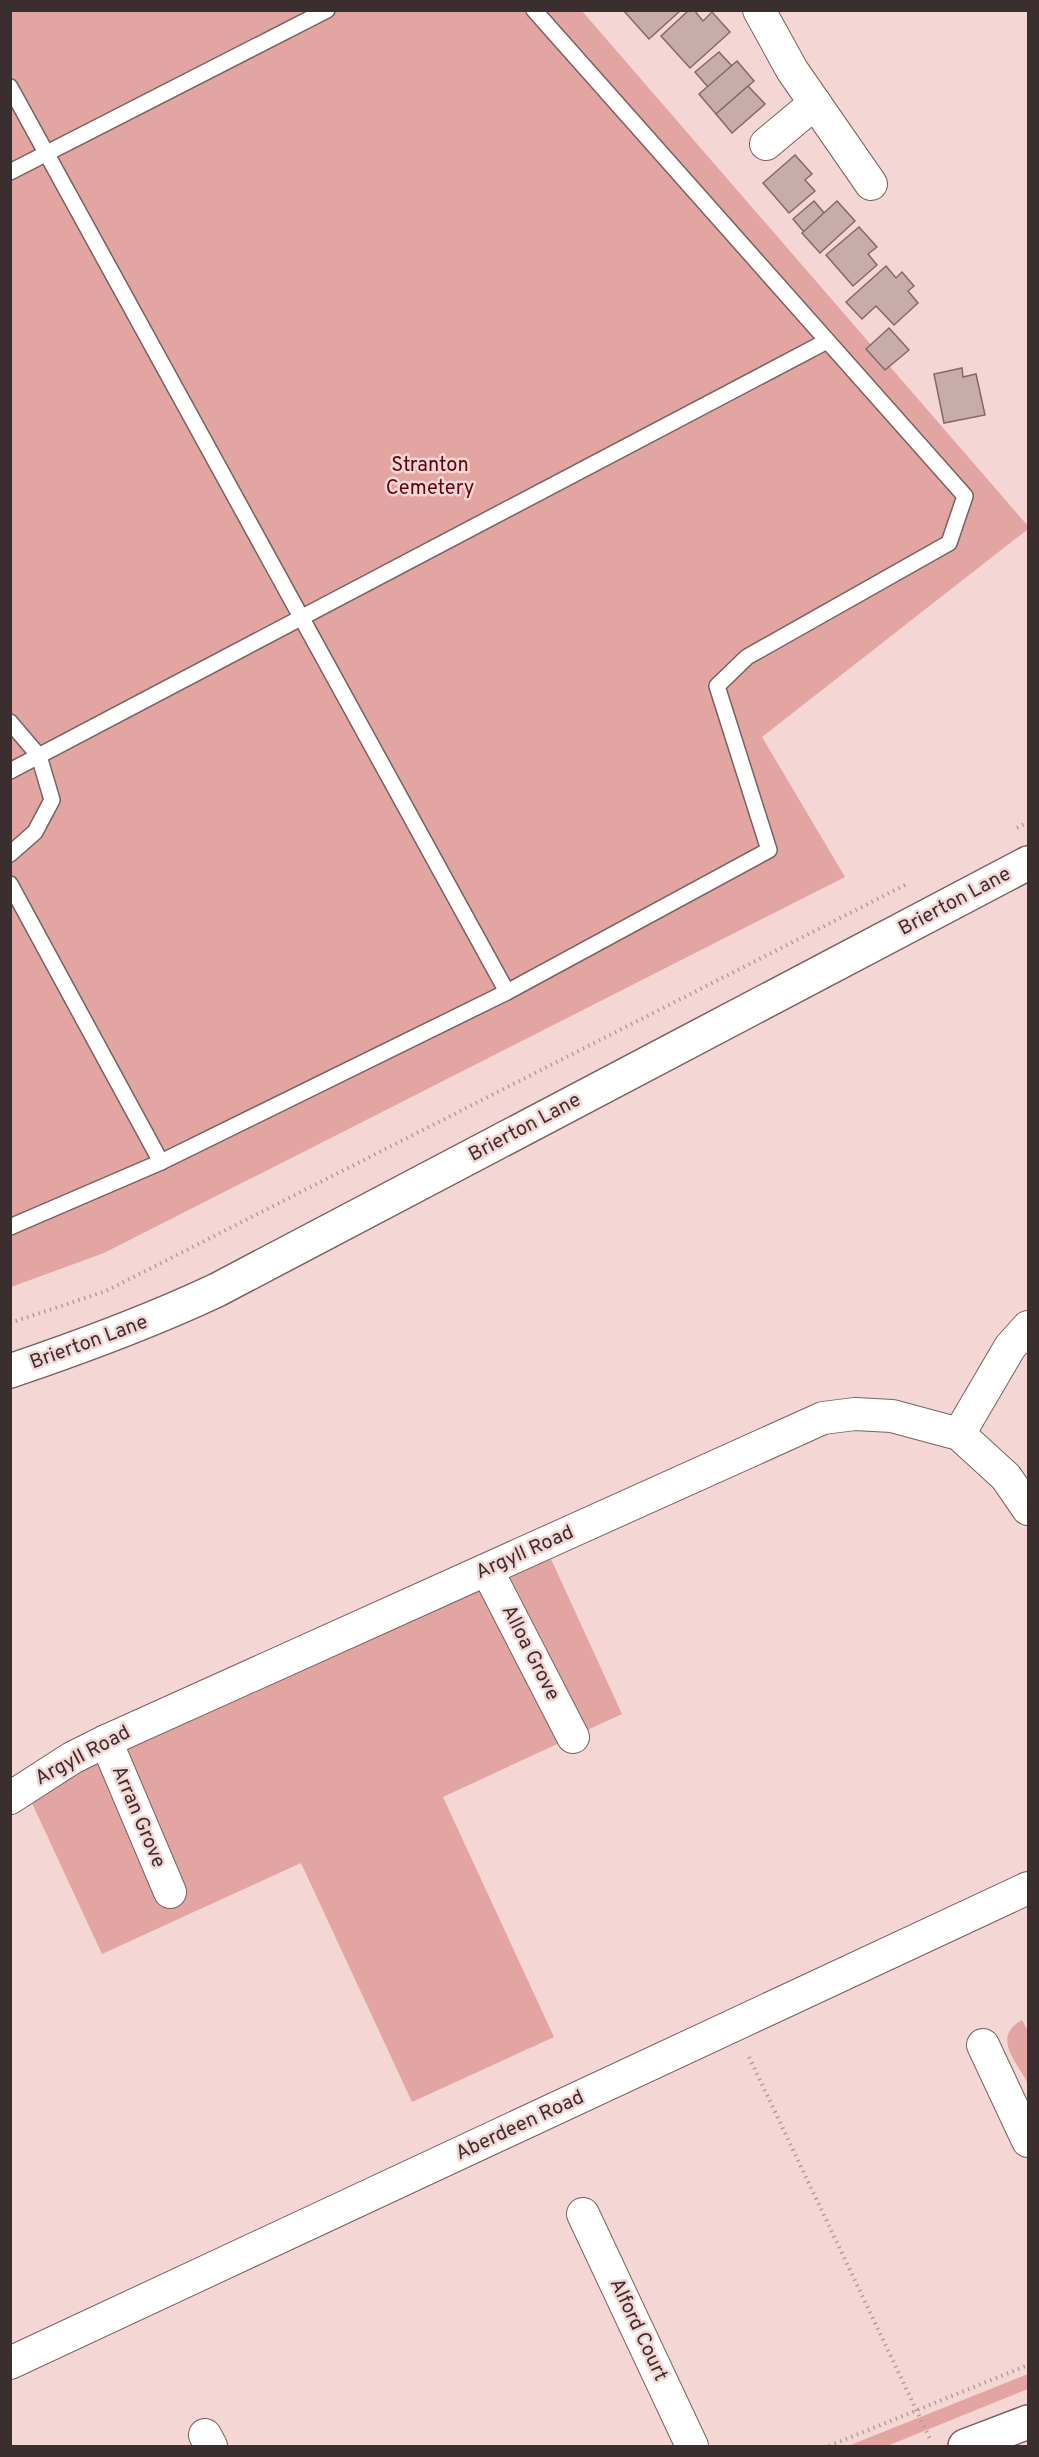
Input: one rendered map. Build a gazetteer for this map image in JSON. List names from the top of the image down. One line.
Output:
{"streets":{"street":["Brierton Lane","Argyll Road","Alloa Grove","Arran Grove","Aberdeen Road","Alford Court"]},"crossings":[["Argyll Road","Alloa Grove"],["Argyll Road","Arran Grove"]],"parks":["Stranton Cemetery"]}
